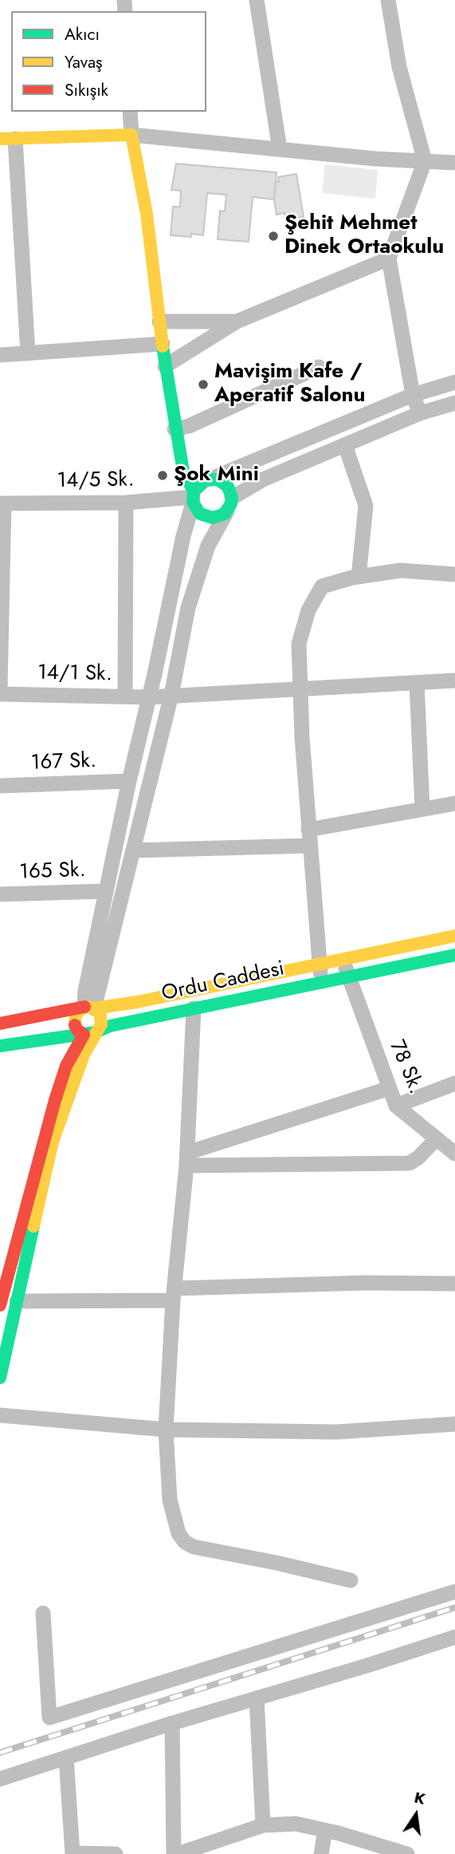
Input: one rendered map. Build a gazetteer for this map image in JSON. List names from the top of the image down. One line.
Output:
{"streets":{"main road":["Ordu Caddesi"],"street":["14/5 Sk.","14/1 Sk.","167 Sk.","165 Sk.","78 Sk."]},"crossings":[["Ordu Caddesi","78 Sk."]],"places":["Şehit Mehmet Dinek Ortaokulu","Mavişim Kafe / Aperatif Salonu","Şok Mini"],"legend":["Akıcı","Yavaş","Sıkışık"],"north":"top"}
